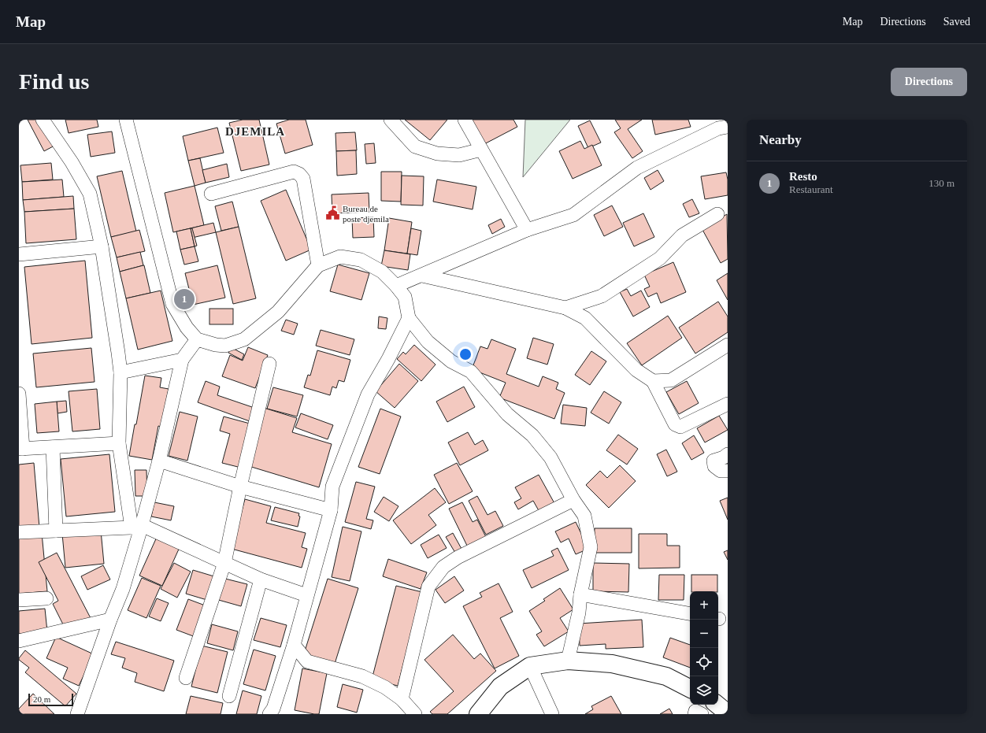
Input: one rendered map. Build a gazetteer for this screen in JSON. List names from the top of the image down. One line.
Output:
{"districts":["DJEMILA"],"places":{"public building":["Bureau de poste djemila"]},"scale_bar":"20 m","page":{"header":"Map","nav":["Map","Directions","Saved"],"buttons":"Directions","title":"Find us","heading":"Nearby","list":[{"mark":"1","name":"Resto","note":"Restaurant","value":"130 m"}],"pins":"1","map_buttons":["+","−"],"scale":"20 m"}}
